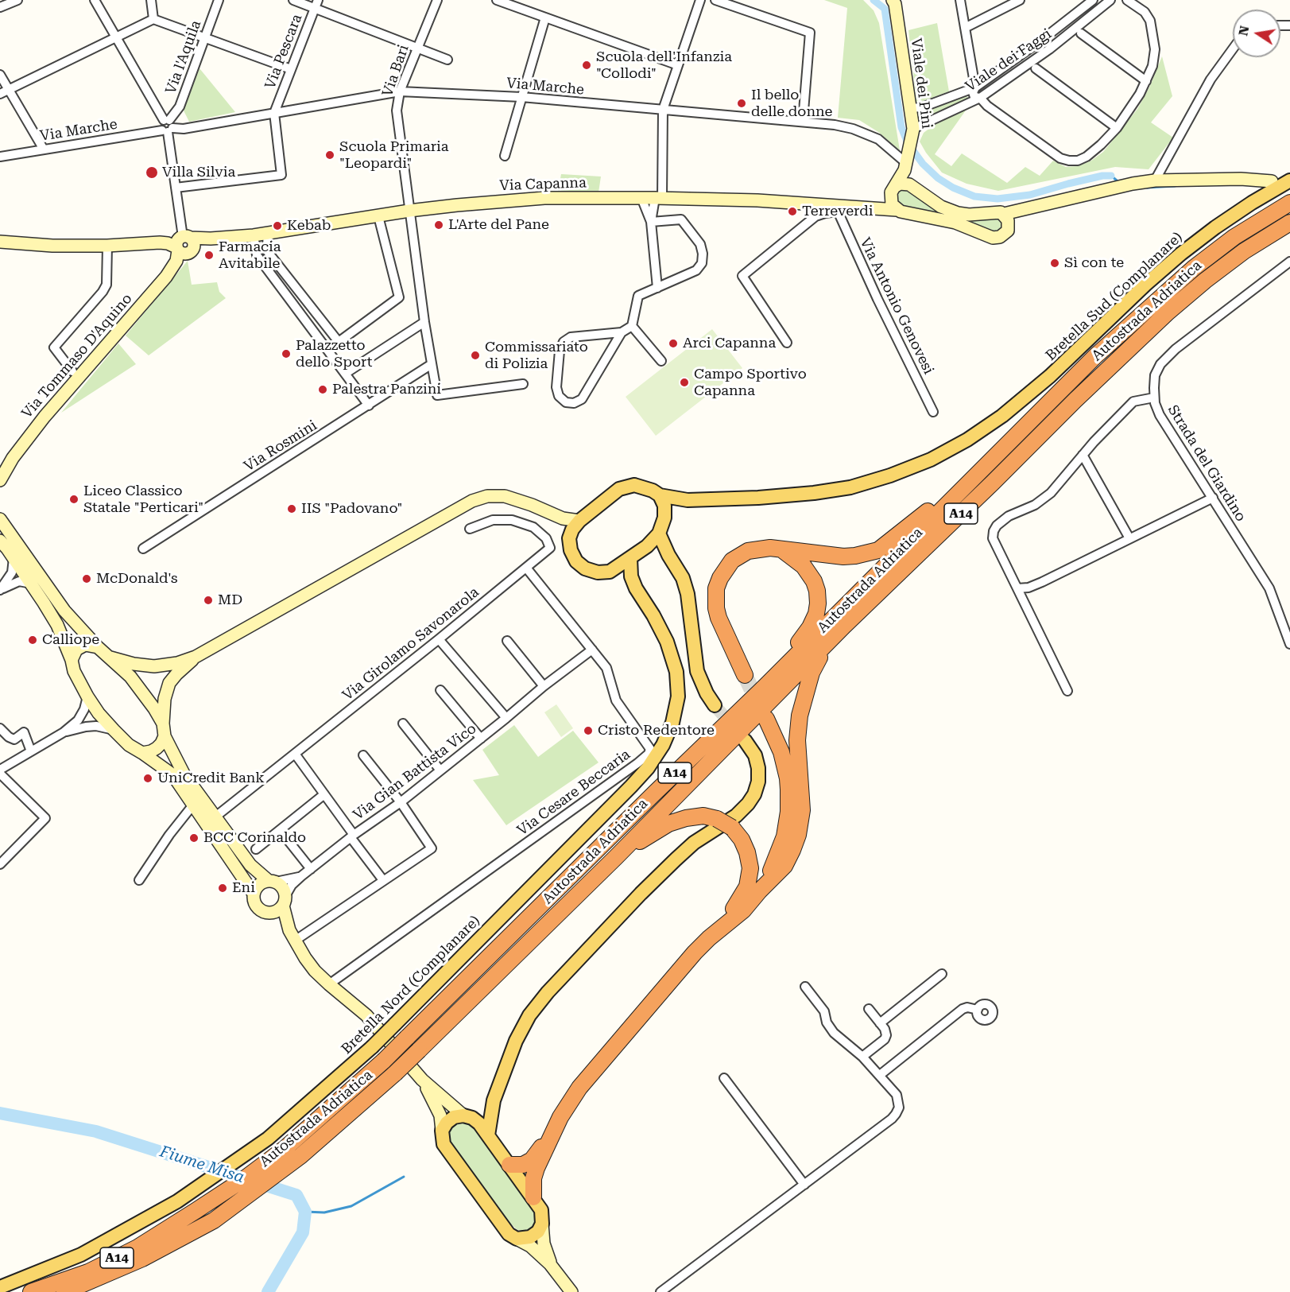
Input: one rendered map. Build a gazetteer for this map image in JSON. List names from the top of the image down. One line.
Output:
{"streets":{"highway":["Autostrada Adriatica","A14"],"main road":["Viale dei Pini","Via Capanna","Bretella Sud (Complanare)","Via Tommaso D'Aquino","Bretella Nord (Complanare)"],"street":["Via Pescara","Via l'Aquila","Viale dei Faggi","Via Bari","Via Marche","Via Antonio Genovesi","Via Rosmini","Strada del Giardino","Via Girolamo Savonarola","Via Gian Battista Vico","Via Cesare Beccaria"]},"crossings":[["Via Pescara","Via Marche"],["Viale dei Faggi","Viale dei Pini"],["Via Bari","Via Marche"],["Via Bari","Via Capanna"],["Viale dei Pini","Via Marche"],["Via Capanna","Via Antonio Genovesi"],["Via Capanna","Via Tommaso D'Aquino"],["Bretella Sud (Complanare)","Bretella Nord (Complanare)"],["Via Girolamo Savonarola","Via Cesare Beccaria"],["Via Gian Battista Vico","Via Cesare Beccaria"]],"water":["Fiume Misa"],"places":["Scuola dell'Infanzia \"Collodi\"","Il bello delle donne","Scuola Primaria \"Leopardi\"","Villa Silvia","Terreverdi","L'Arte del Pane","Kebab","Farmacia Avitabile","Sì con te","Arci Capanna","Palazzetto dello Sport","Commissariato di Polizia","Campo Sportivo Capanna","Palestra Panzini","Liceo Classico Statale \"Perticari\"","IIS \"Padovano\"","McDonald's","MD","Calliope","Cristo Redentore","UniCredit Bank","BCC Corinaldo","Eni"],"north":"left"}
